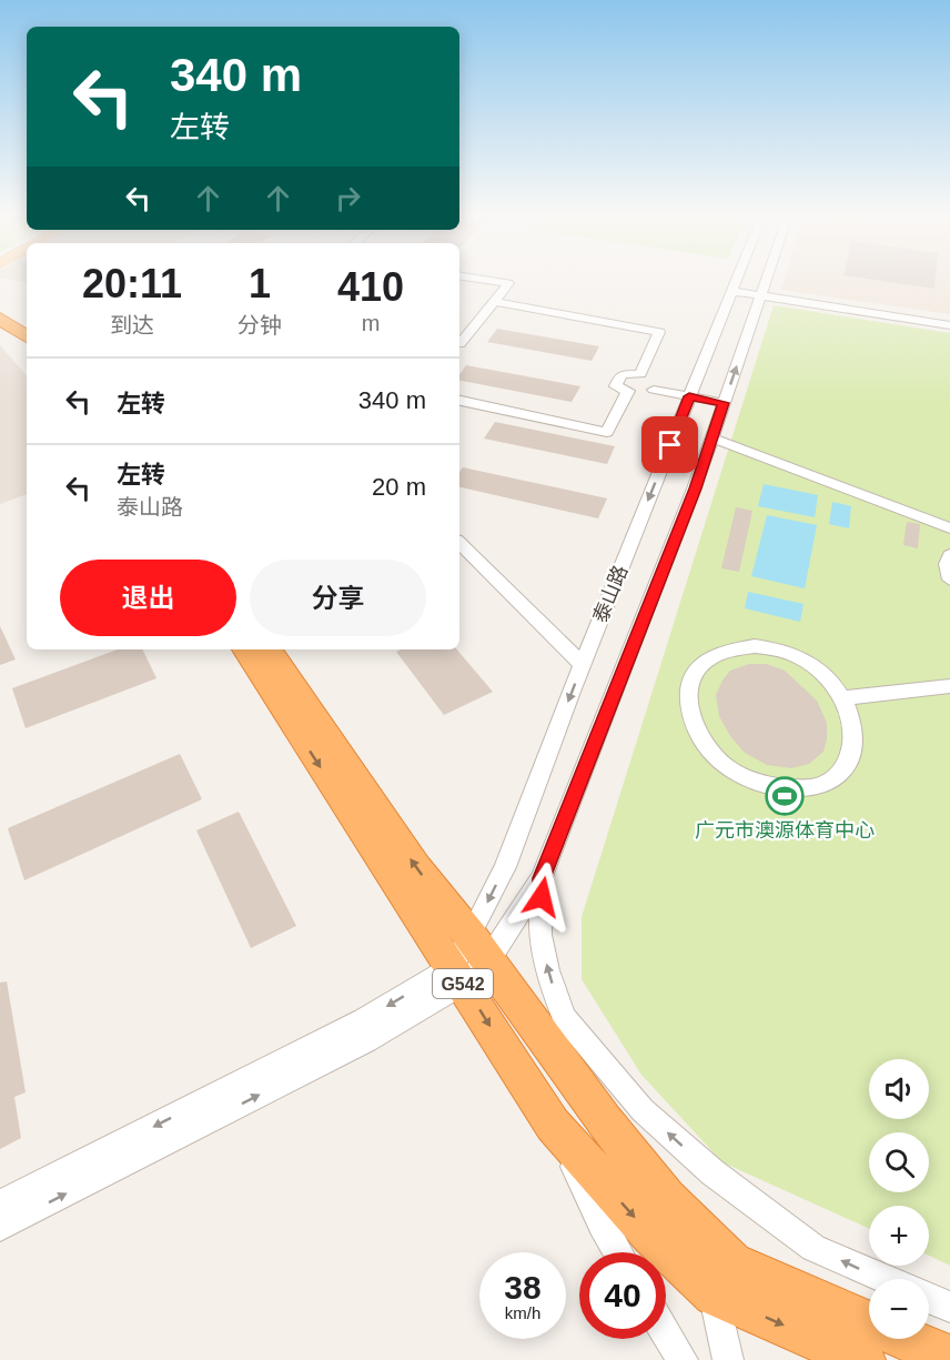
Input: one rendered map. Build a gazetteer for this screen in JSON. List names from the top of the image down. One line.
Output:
{"streets":{"highway":["G542"],"street":["泰山路"]},"crossings":[["泰山路","G542"]],"places":{"sports":["广元市澳源体育中心"]},"page":{"turn":["340 m","左转"],"eta":["20:11","到达","1","分钟","410","m"],"list":[{"name":"左转","value":"340 m"},{"name":"左转","note":"泰山路","value":"20 m"}],"buttons":["退出","分享"],"map_buttons":["+","−"],"speed":"38 km/h","limit":"40"}}
